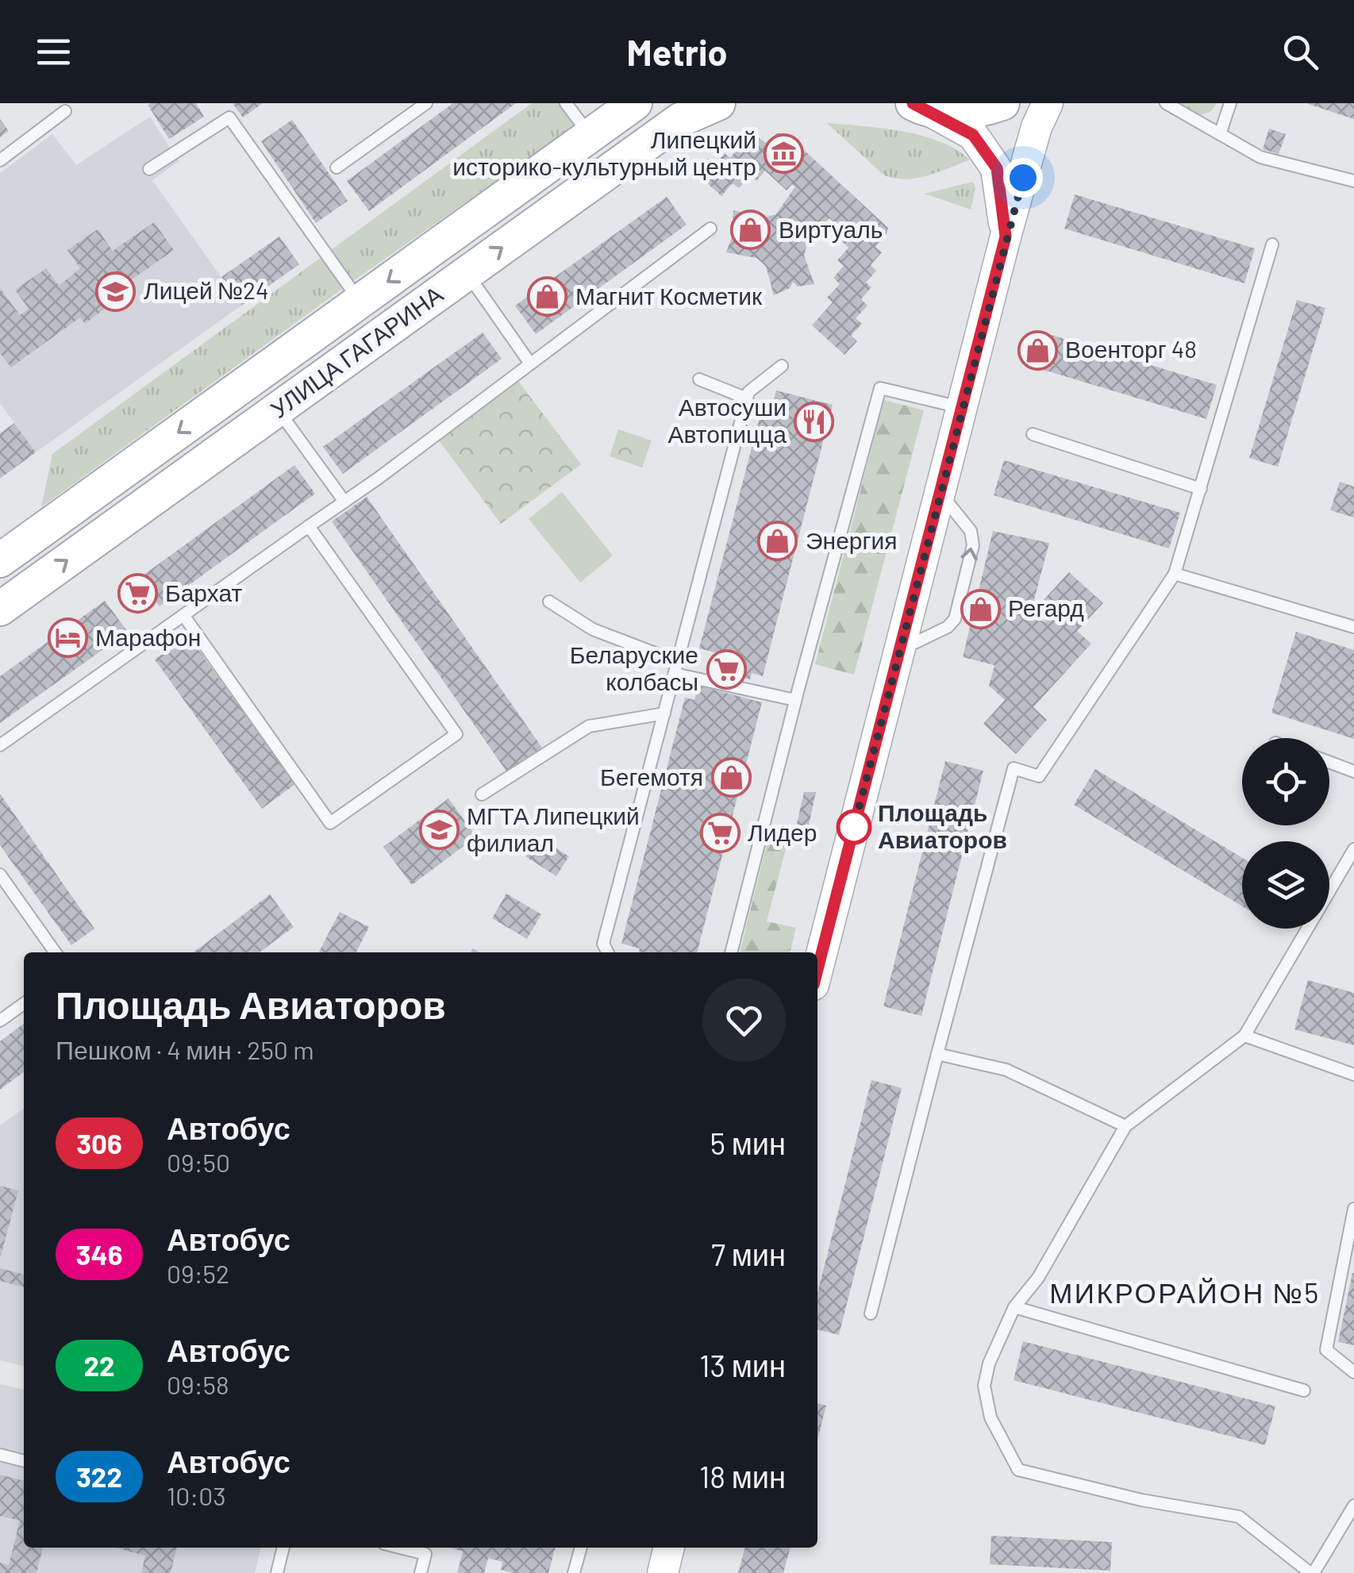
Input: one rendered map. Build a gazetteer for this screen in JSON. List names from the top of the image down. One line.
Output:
{"streets":{"main road":["УЛИЦА ГАГАРИНА"]},"districts":["МИКРОРАЙОН №5"],"places":{"museum":["Липецкий историко-культурный центр"],"shop":["Виртуаль","Магнит Косметик","Военторг 48","Энергия","Регард","Бегемотя"],"school or university":["Лицей №24","МГТА Липецкий филиал"],"restaurant":["Автосуши Автопицца"],"supermarket":["Бархат","Беларуские колбасы","Лидер"],"hotel":["Марафон"],"other":["Площадь Авиаторов"]},"lines":["bus line 306"],"page":{"header":"Metrio","heading":["Площадь Авиаторов","Пешком · 4 мин · 250 m"],"list":[{"mark":"306","name":"Автобус","note":"09:50","value":"5 мин"},{"mark":"346","name":"Автобус","note":"09:52","value":"7 мин"},{"mark":"22","name":"Автобус","note":"09:58","value":"13 мин"},{"mark":"322","name":"Автобус","note":"10:03","value":"18 мин"}]}}
